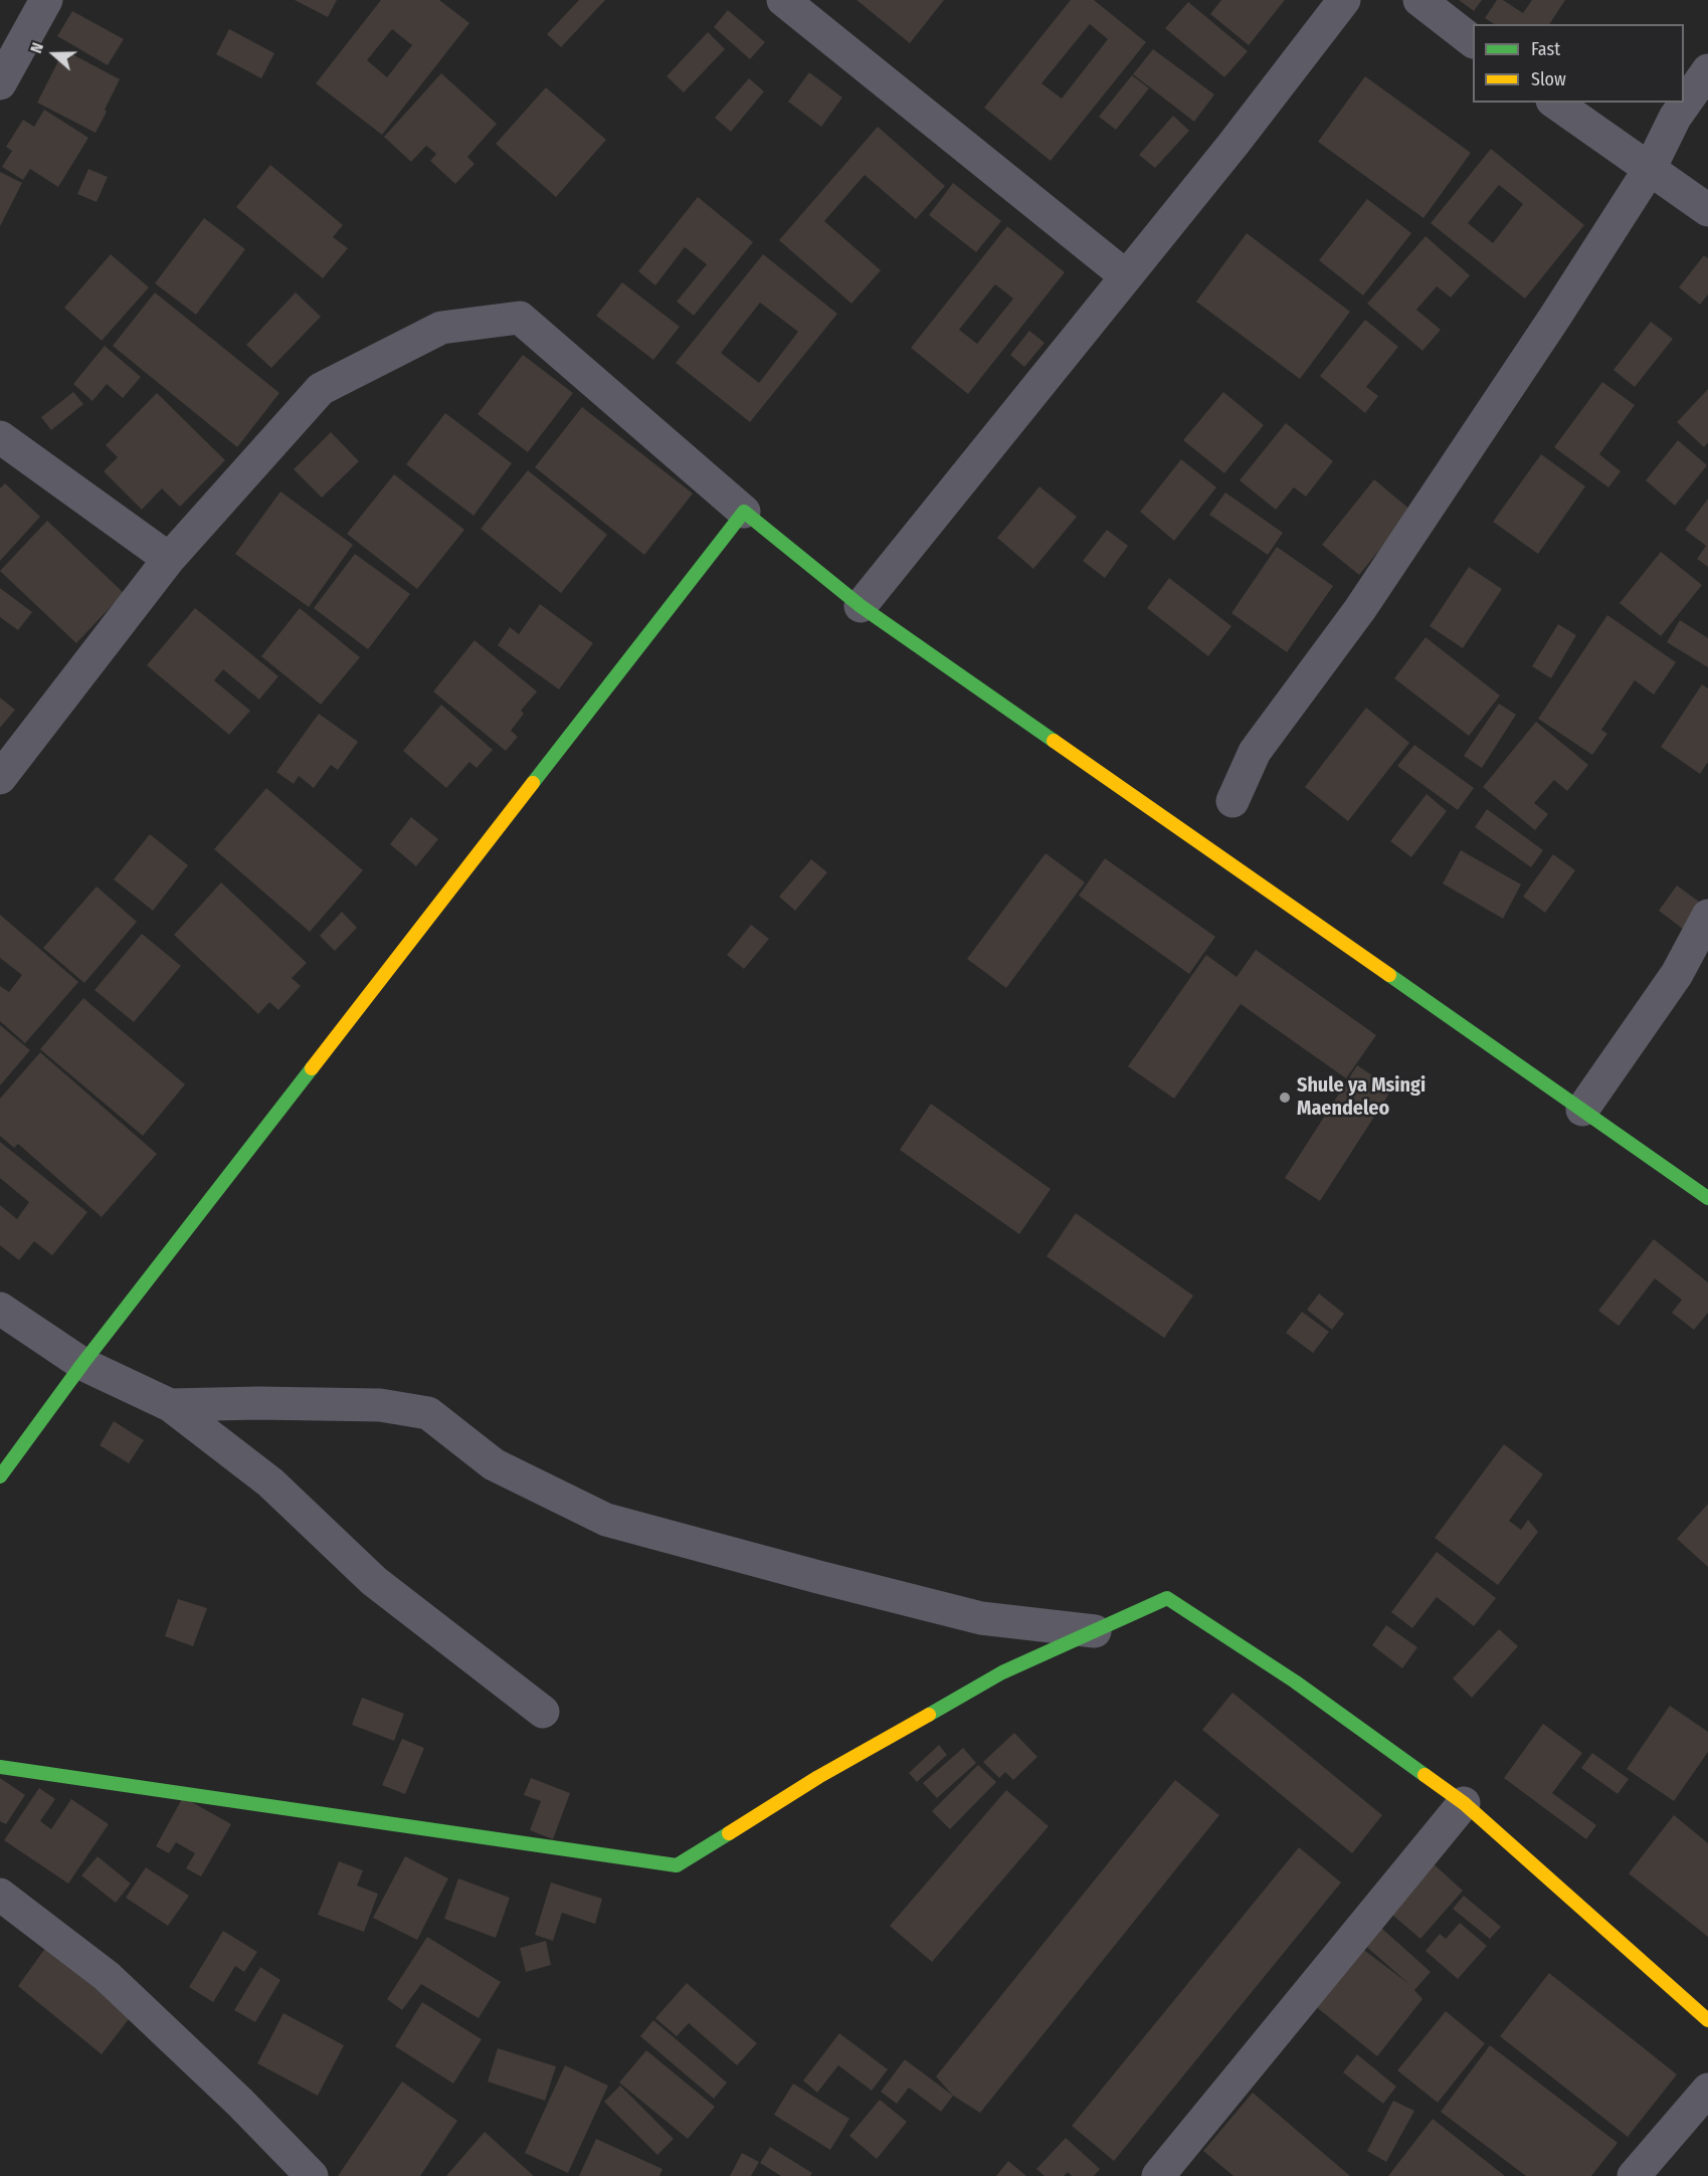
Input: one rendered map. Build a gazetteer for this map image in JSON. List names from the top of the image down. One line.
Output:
{"places":["Shule ya Msingi Maendeleo"],"legend":["Fast","Slow"],"north":"left"}
